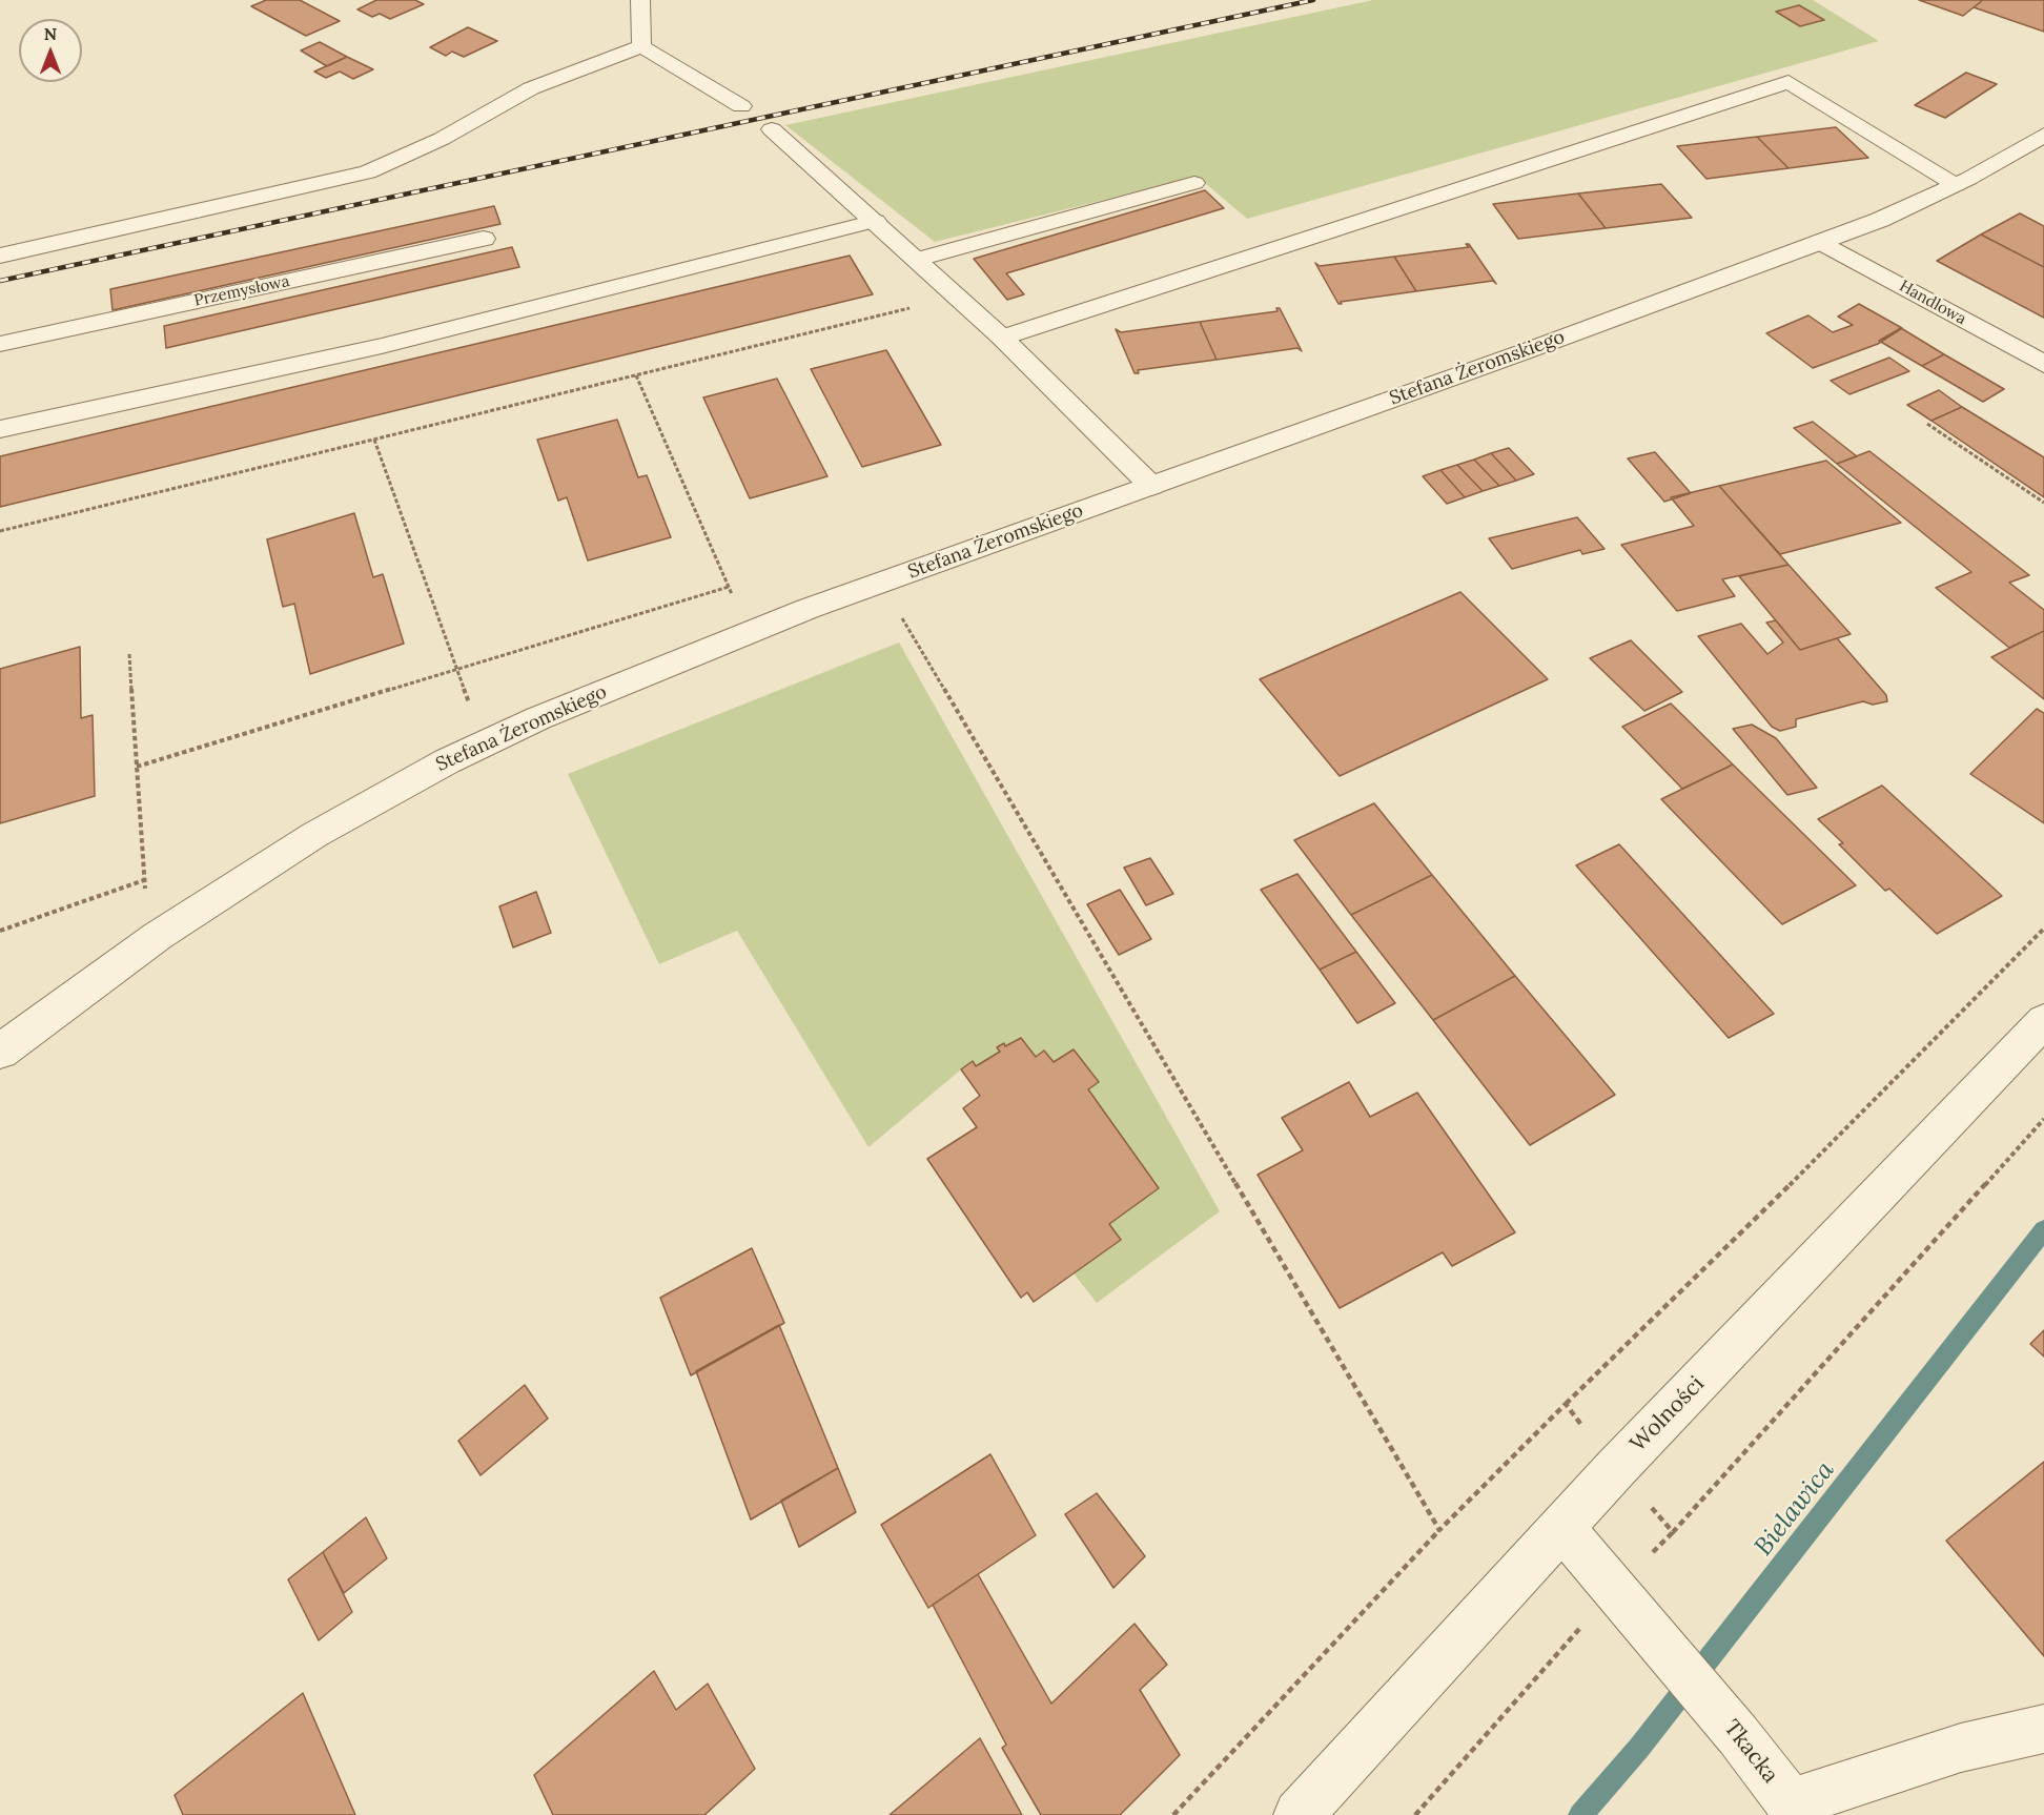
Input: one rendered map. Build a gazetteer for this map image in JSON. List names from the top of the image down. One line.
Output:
{"streets":{"street":["Przemysłowa","Handlowa","Stefana Żeromskiego","Wolności","Tkacka"]},"crossings":[["Handlowa","Stefana Żeromskiego"],["Wolności","Tkacka"]],"water":["Bielawica"],"north":"top"}
